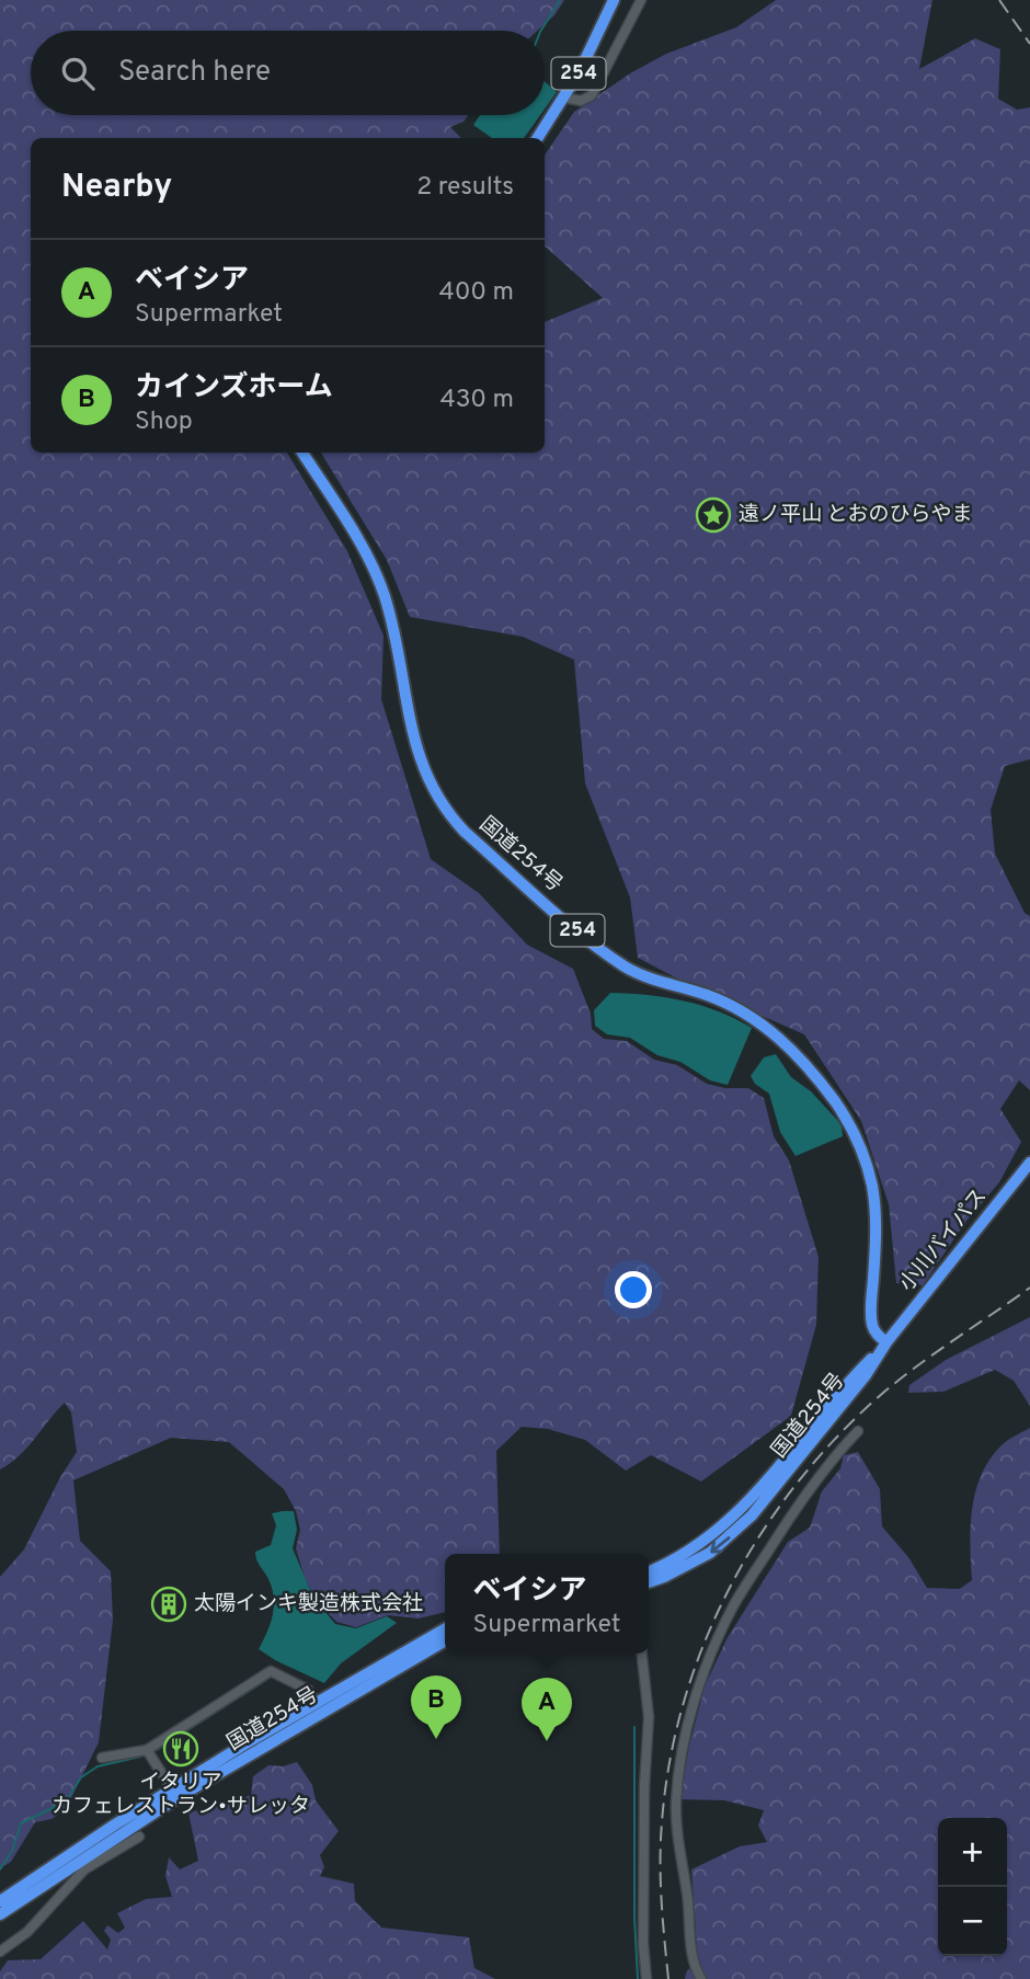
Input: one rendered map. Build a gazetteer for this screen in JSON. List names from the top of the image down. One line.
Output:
{"streets":{"highway":["254","国道254号","小川バイパス"]},"crossings":[["国道254号","小川バイパス"]],"places":{"place":["遠ノ平山 とおのひらやま"],"building":["太陽インキ製造株式会社"],"restaurant":["イタリア カフェレストラン•サレッタ"]},"page":{"search":"Search here","heading":["Nearby","2 results"],"list":[{"mark":"A","name":"ベイシア","note":"Supermarket","value":"400 m"},{"mark":"B","name":"カインズホーム","note":"Shop","value":"430 m"}],"popup":["ベイシア","Supermarket"],"pins":["B","A"],"map_buttons":["+","−"]}}
